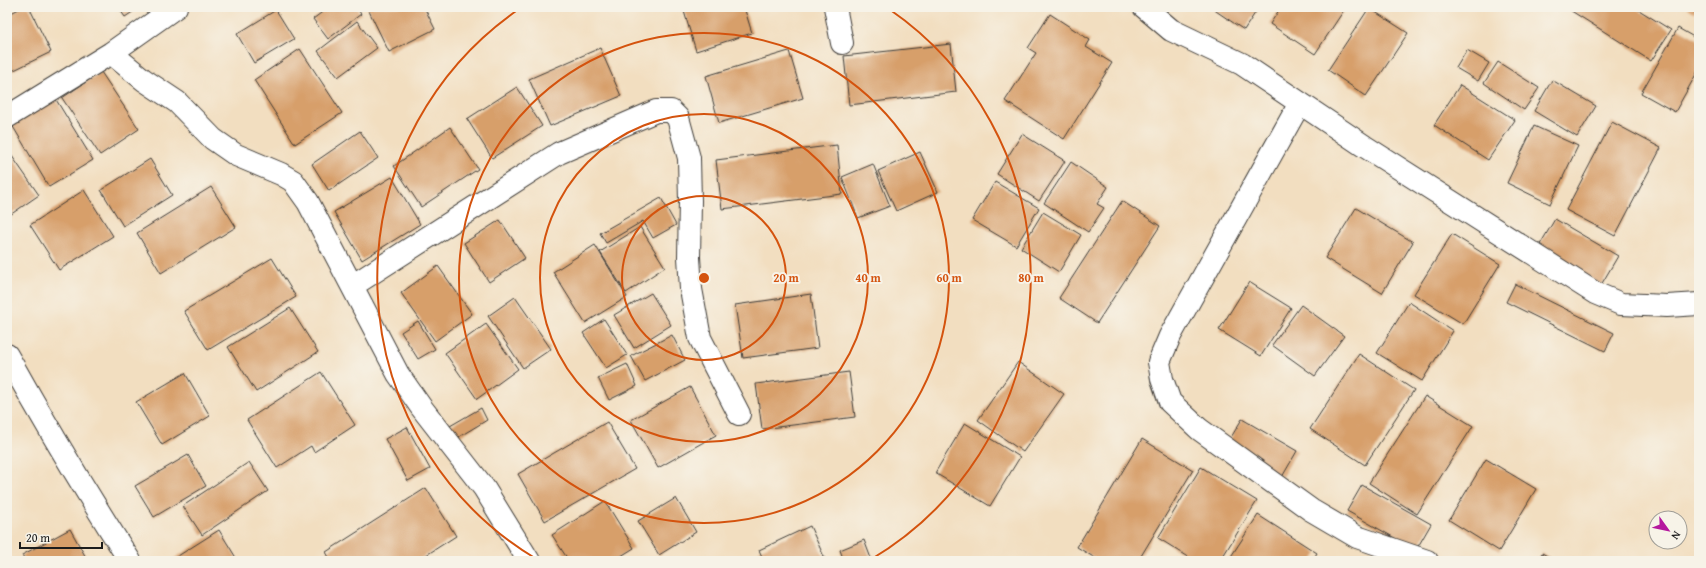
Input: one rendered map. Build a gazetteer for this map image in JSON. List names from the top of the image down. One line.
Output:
{"scale_bar":"20 m","north":"bottom right","rings":["20 m","40 m","60 m","80 m"]}
